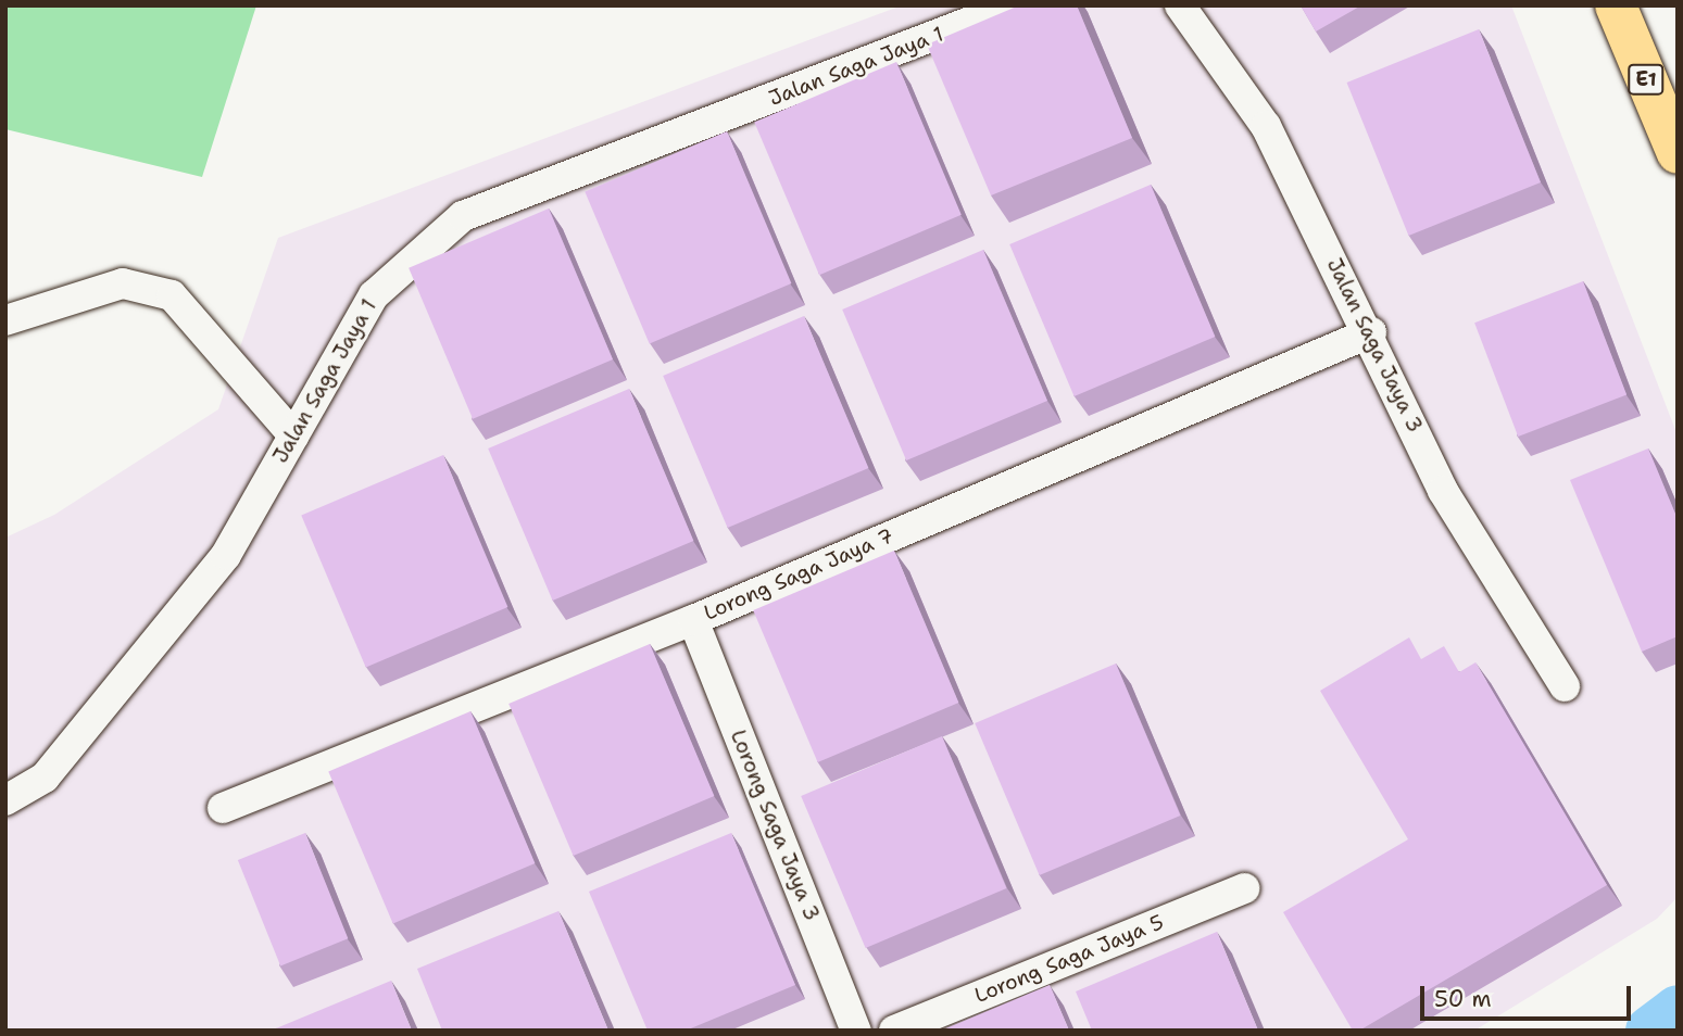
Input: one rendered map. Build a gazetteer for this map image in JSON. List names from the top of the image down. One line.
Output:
{"streets":{"highway":["E1"],"street":["Jalan Saga Jaya 1","Jalan Saga Jaya 3","Lorong Saga Jaya 7","Lorong Saga Jaya 3","Lorong Saga Jaya 5"]},"crossings":[["Jalan Saga Jaya 3","Lorong Saga Jaya 7"],["Lorong Saga Jaya 7","Lorong Saga Jaya 3"]],"scale_bar":"50 m"}
